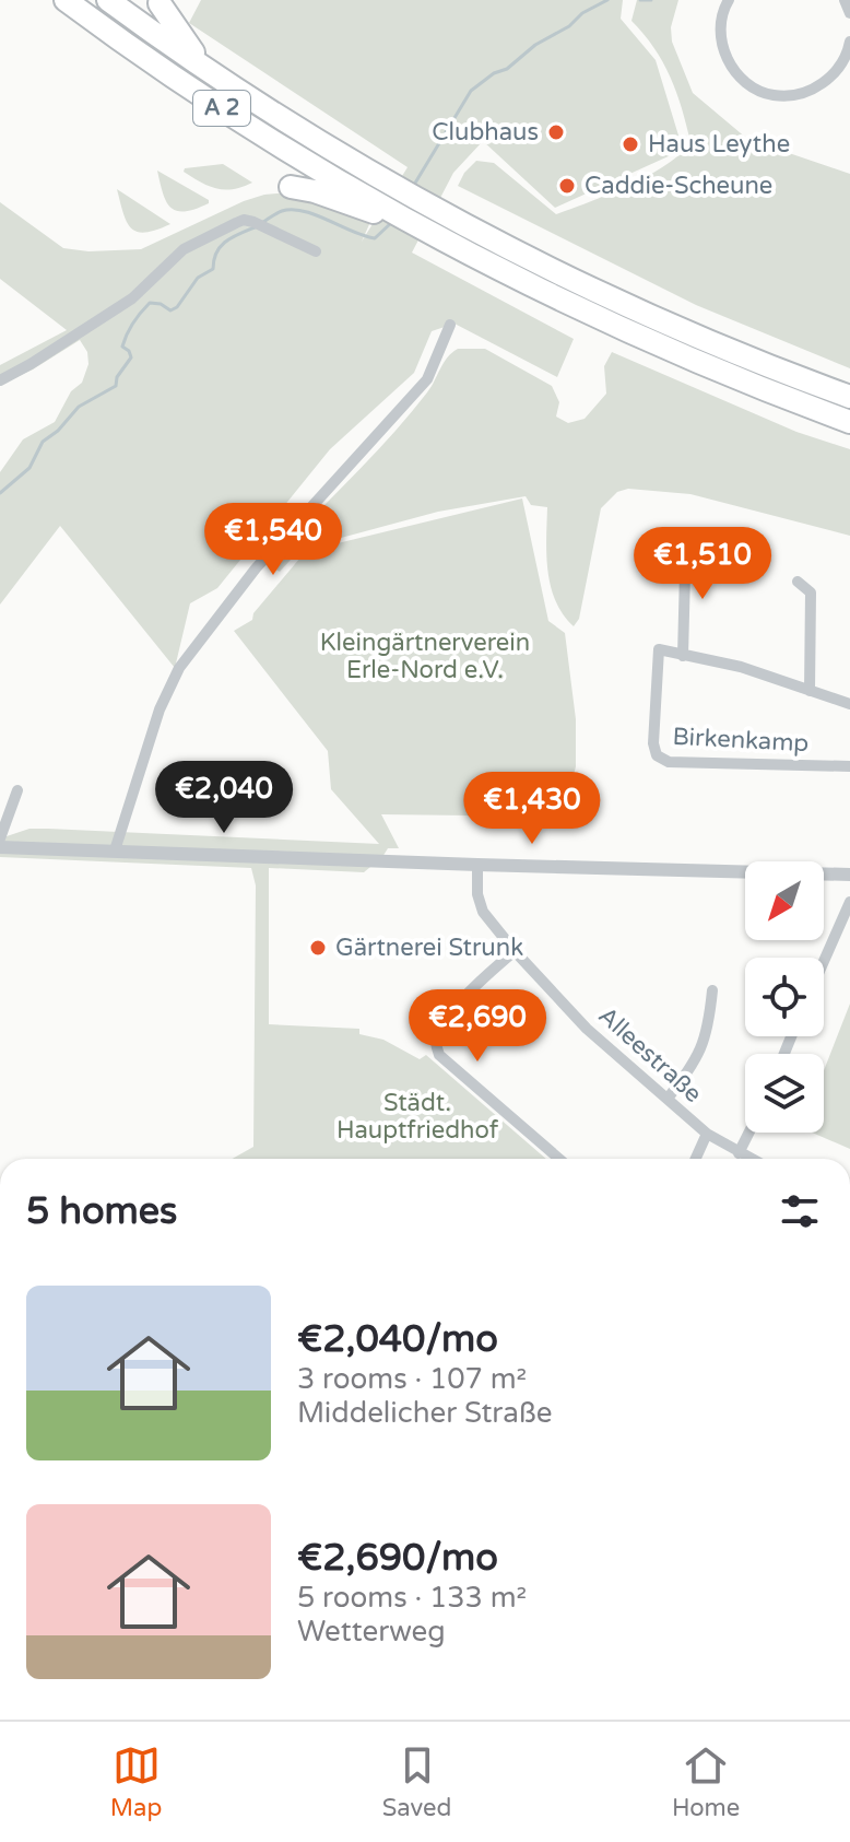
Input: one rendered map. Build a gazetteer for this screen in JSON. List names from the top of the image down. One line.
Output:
{"streets":{"highway":["A 2"],"street":["Birkenkamp","Alleestraße"]},"parks":["Kleingärtnerverein Erle-Nord e.V.","Städt. Hauptfriedhof"],"places":["Clubhaus","Haus Leythe","Caddie-Scheune","Gärtnerei Strunk"],"north":"bottom left","page":{"price":["€1,540","€1,510","€2,040","€1,430","€2,690"],"heading":"5 homes","list":[{"name":"€2,040/mo","note":"3 rooms · 107 m² · Middelicher Straße"},{"name":"€2,690/mo","note":"5 rooms · 133 m² · Wetterweg"}],"tabs":["Map","Saved","Home"]}}
